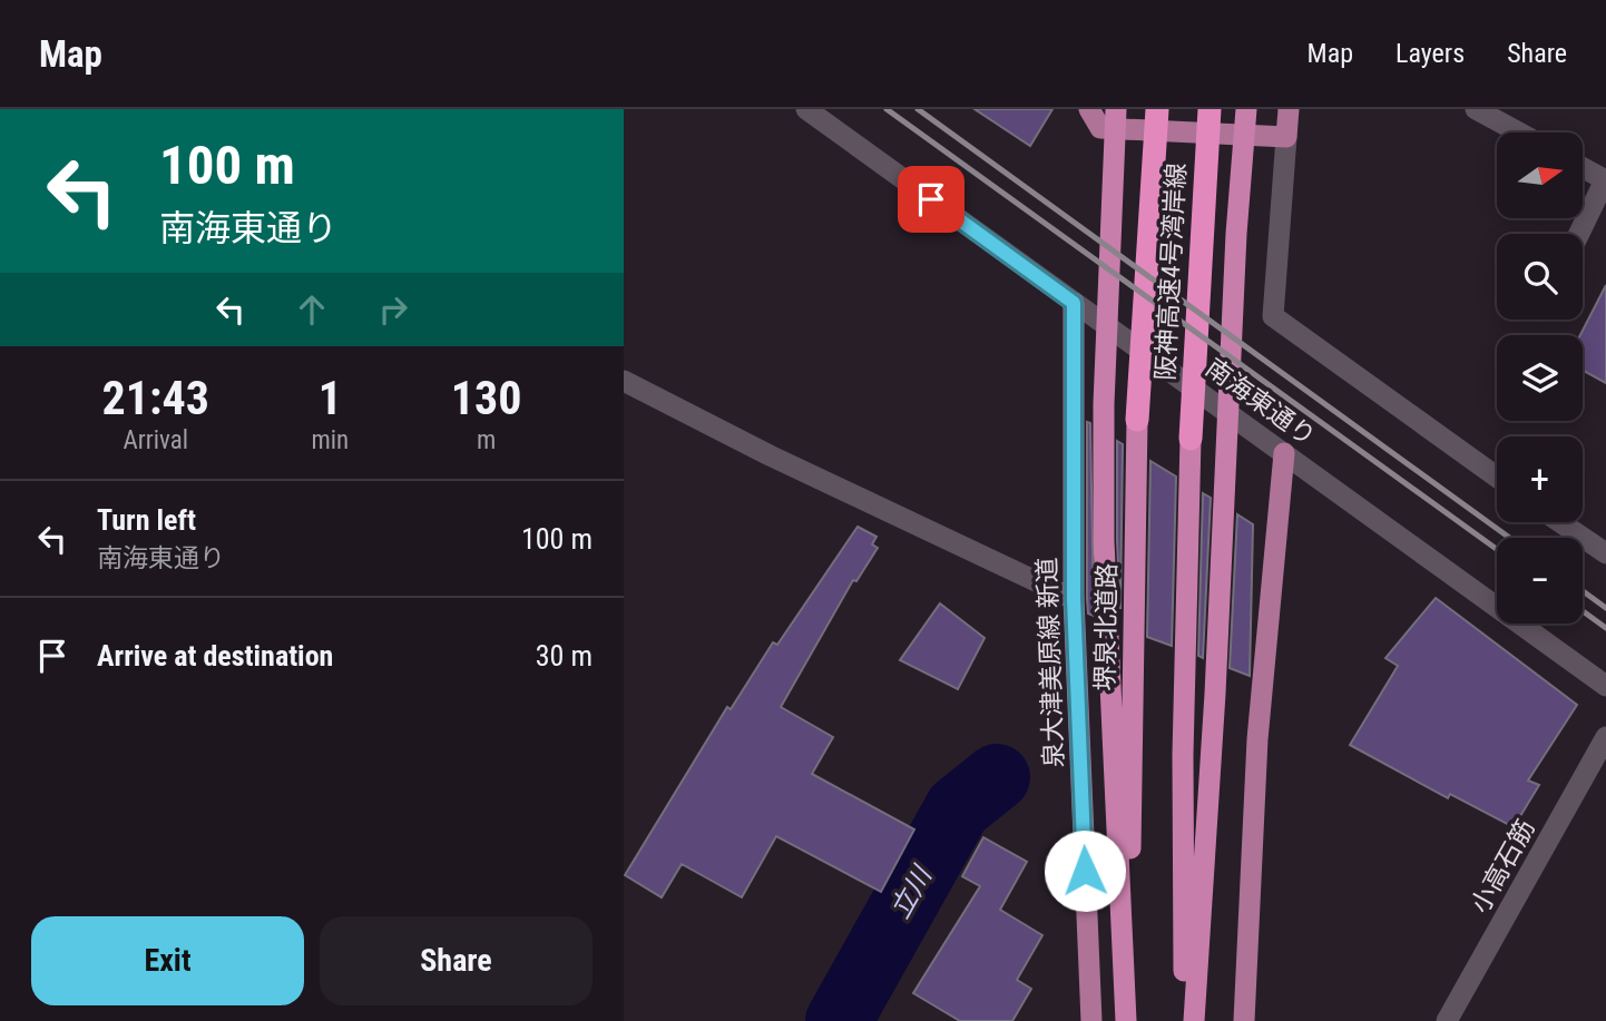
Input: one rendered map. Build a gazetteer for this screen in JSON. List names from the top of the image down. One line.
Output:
{"streets":{"highway":["阪神高速4号湾岸線","堺泉北道路"],"main road":["泉大津美原線 新道"],"street":["南海東通り","小高石筋"]},"crossings":[["阪神高速4号湾岸線","堺泉北道路"],["南海東通り","泉大津美原線 新道"]],"water":["立川"],"north":"right","page":{"header":"Map","nav":["Map","Layers","Share"],"turn":["100 m","南海東通り"],"map_buttons":["+","−"],"eta":["21:43","Arrival","1","min","130","m"],"list":[{"name":"Turn left","note":"南海東通り","value":"100 m"},{"name":"Arrive at destination","value":"30 m"}],"buttons":["Exit","Share"]}}
